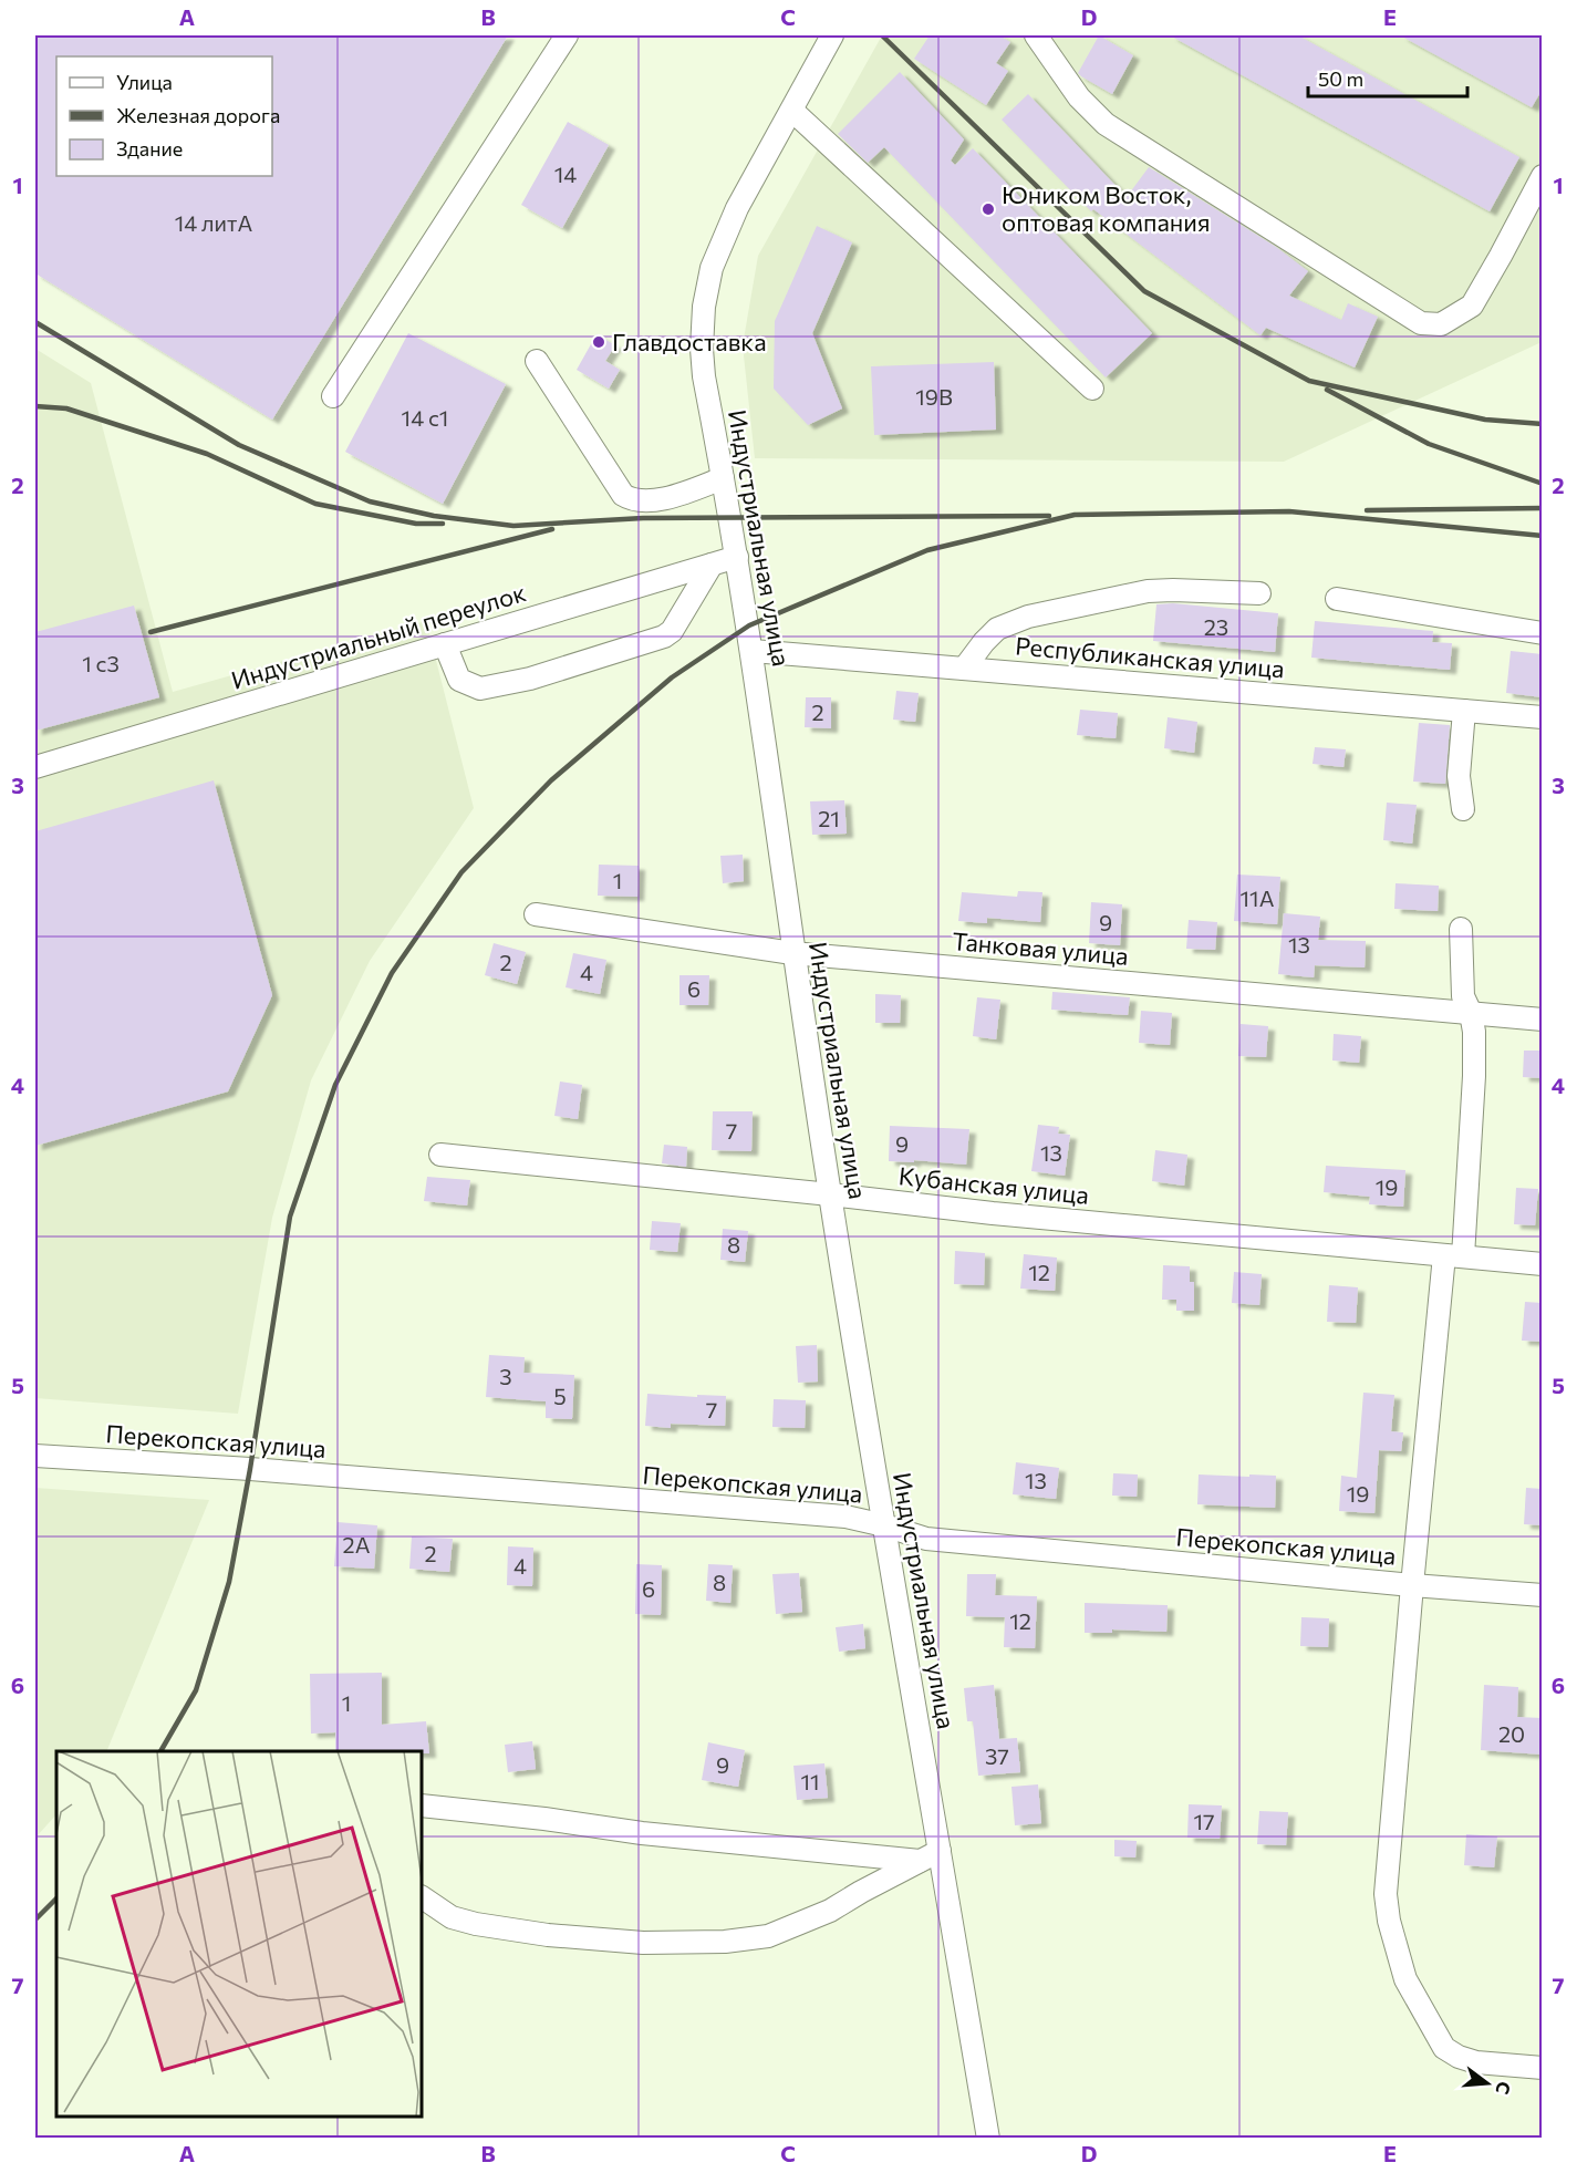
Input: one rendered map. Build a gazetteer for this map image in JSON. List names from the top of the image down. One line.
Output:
{"streets":{"street":["Индустриальная улица","Индустриальный переулок","Республиканская улица","Танковая улица","Кубанская улица","Перекопская улица"]},"crossings":[["Индустриальная улица","Индустриальный переулок"],["Индустриальная улица","Республиканская улица"],["Индустриальная улица","Танковая улица"],["Индустриальная улица","Кубанская улица"],["Индустриальная улица","Перекопская улица"]],"places":["Юником Восток, оптовая компания","Главдоставка"],"house_numbers":["14","14 литА","19В","14 с1","23","1 с3","2","21","1","11А","9","13","2","4","6","7","9","13","19","8","12","3","5","7","13","19","2А","2","4","8","6","12","1","20","37","9","11","17"],"legend":["Улица","Железная дорога","Здание"],"scale_bar":"50 m","north":"right","grid":{"columns":["A","B","C","D","E"],"rows":["1","2","3","4","5","6","7"]}}
